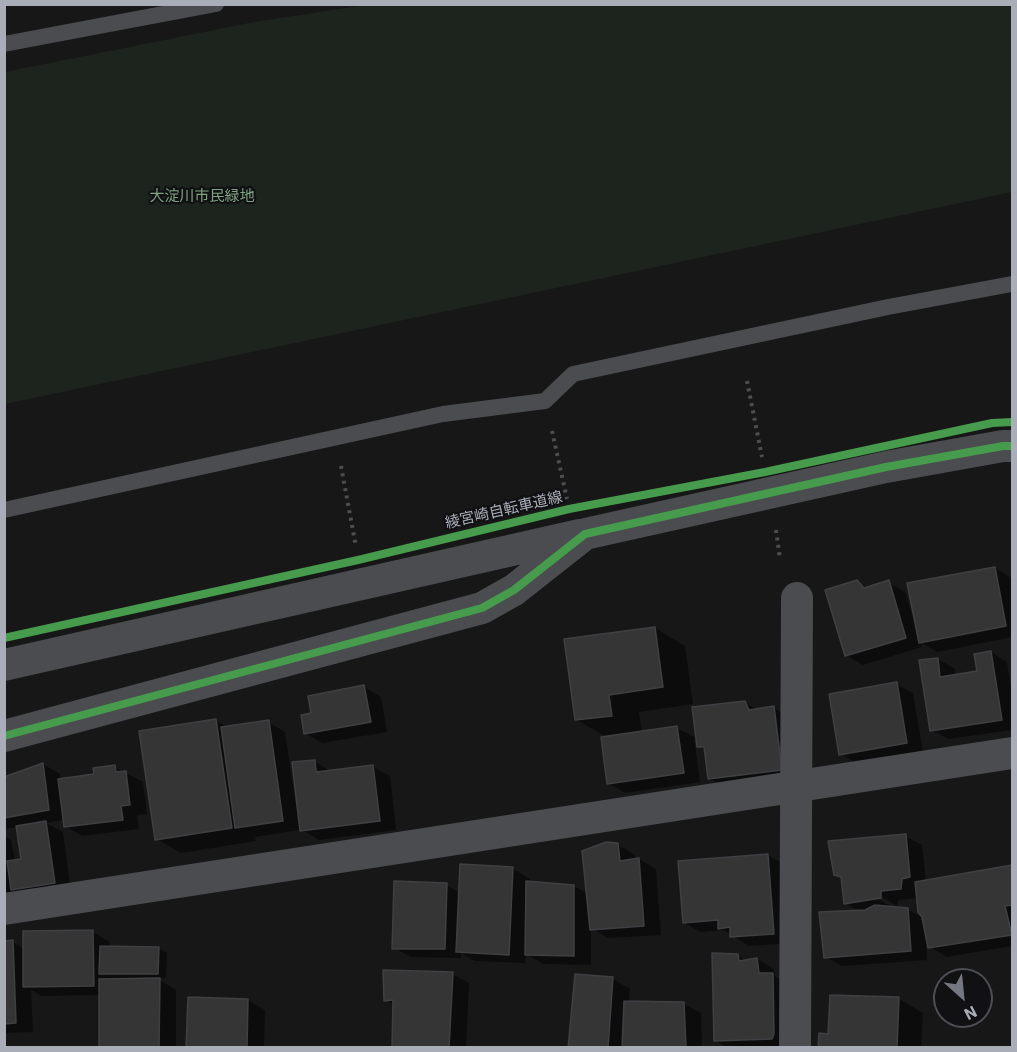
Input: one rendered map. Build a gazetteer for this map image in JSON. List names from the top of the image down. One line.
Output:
{"streets":{"cycle path":["綾宮崎自転車道線"]},"parks":["大淀川市民緑地"],"north":"bottom right"}
